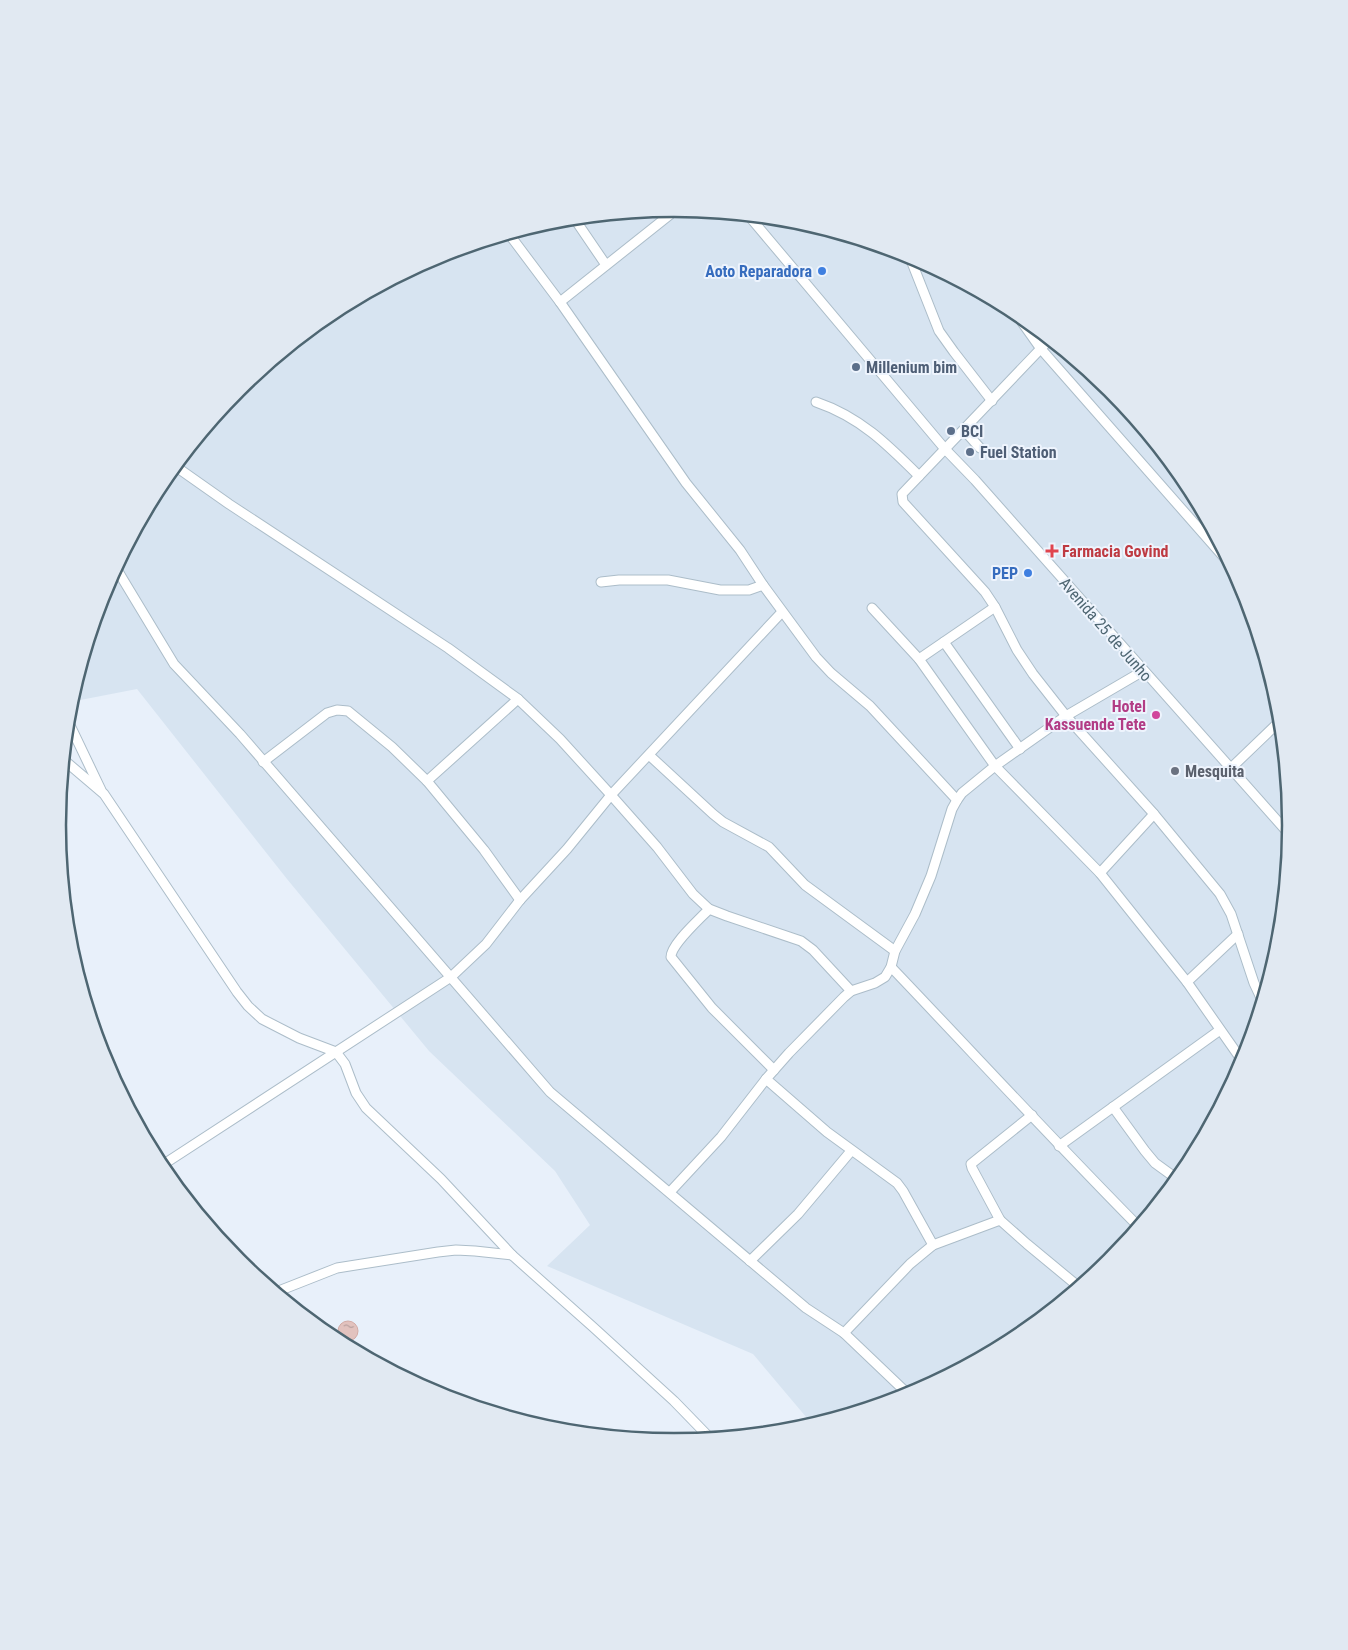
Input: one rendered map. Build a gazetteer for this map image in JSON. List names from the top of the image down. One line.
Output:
{"streets":{"street":["Avenida 25 de Junho"]},"places":{"other":["Aoto Reparadora","Millenium bim","BCI","Fuel Station","PEP","Hotel Kassuende Tete","Mesquita"],"health":["Farmacia Govind"]}}
